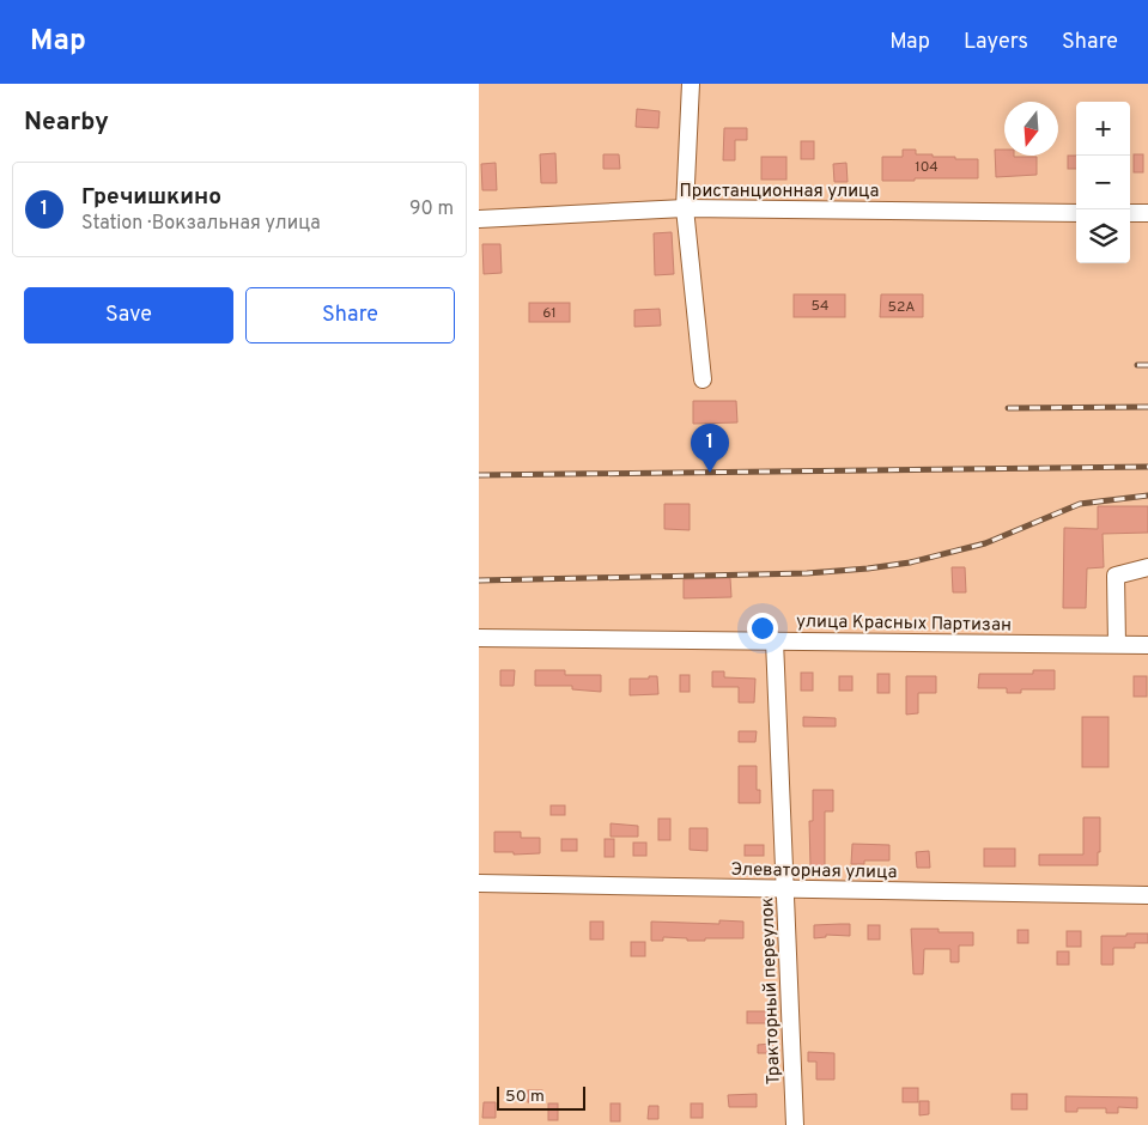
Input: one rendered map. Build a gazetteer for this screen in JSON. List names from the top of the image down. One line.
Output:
{"streets":{"street":["Пристанционная улица","улица Красных Партизан","Элеваторная улица","Тракторный переулок"]},"crossings":[["улица Красных Партизан","Тракторный переулок"],["Элеваторная улица","Тракторный переулок"]],"house_numbers":["104","54","52А","61"],"scale_bar":"50 m","north":"bottom","page":{"header":"Map","nav":["Map","Layers","Share"],"heading":"Nearby","map_buttons":["+","−"],"list":[{"mark":"1","name":"Гречишкино","note":"Station · Вокзальная улица","value":"90 m"}],"buttons":["Save","Share"],"pins":"1","scale":"50 m"}}
